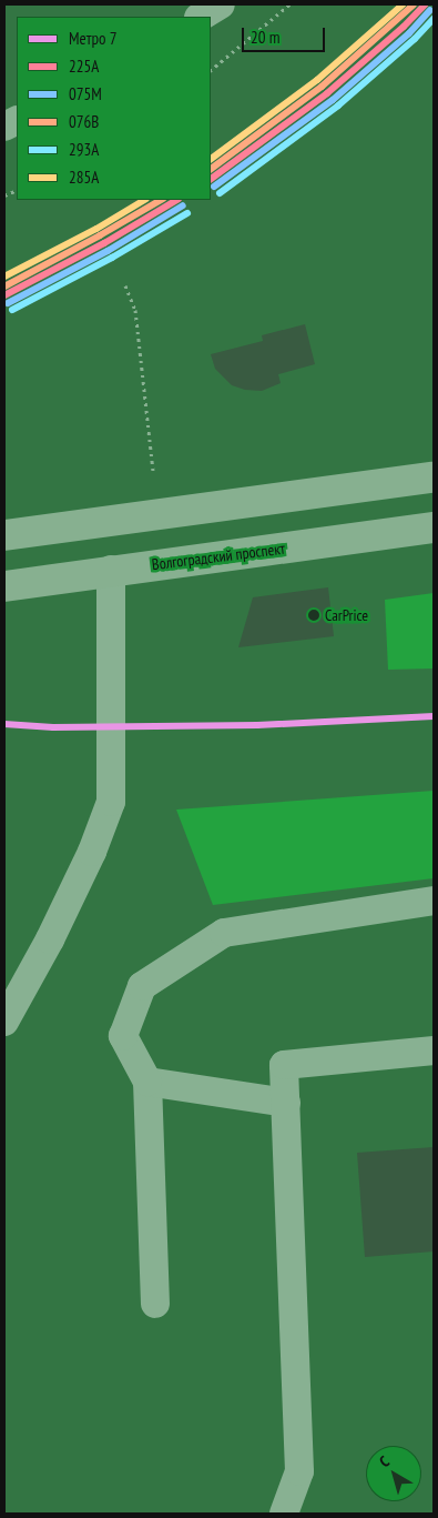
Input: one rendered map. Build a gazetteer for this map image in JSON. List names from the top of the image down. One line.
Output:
{"streets":{"main road":["Волгоградский проспект"]},"places":["CarPrice"],"lines":["transit line 225А","transit line 076В","transit line 285А","transit line 075М","transit line 293А","metro line 7"],"legend":["Метро 7","225А","075М","076В","293А","285А"],"scale_bar":"20 m","north":"top left"}
